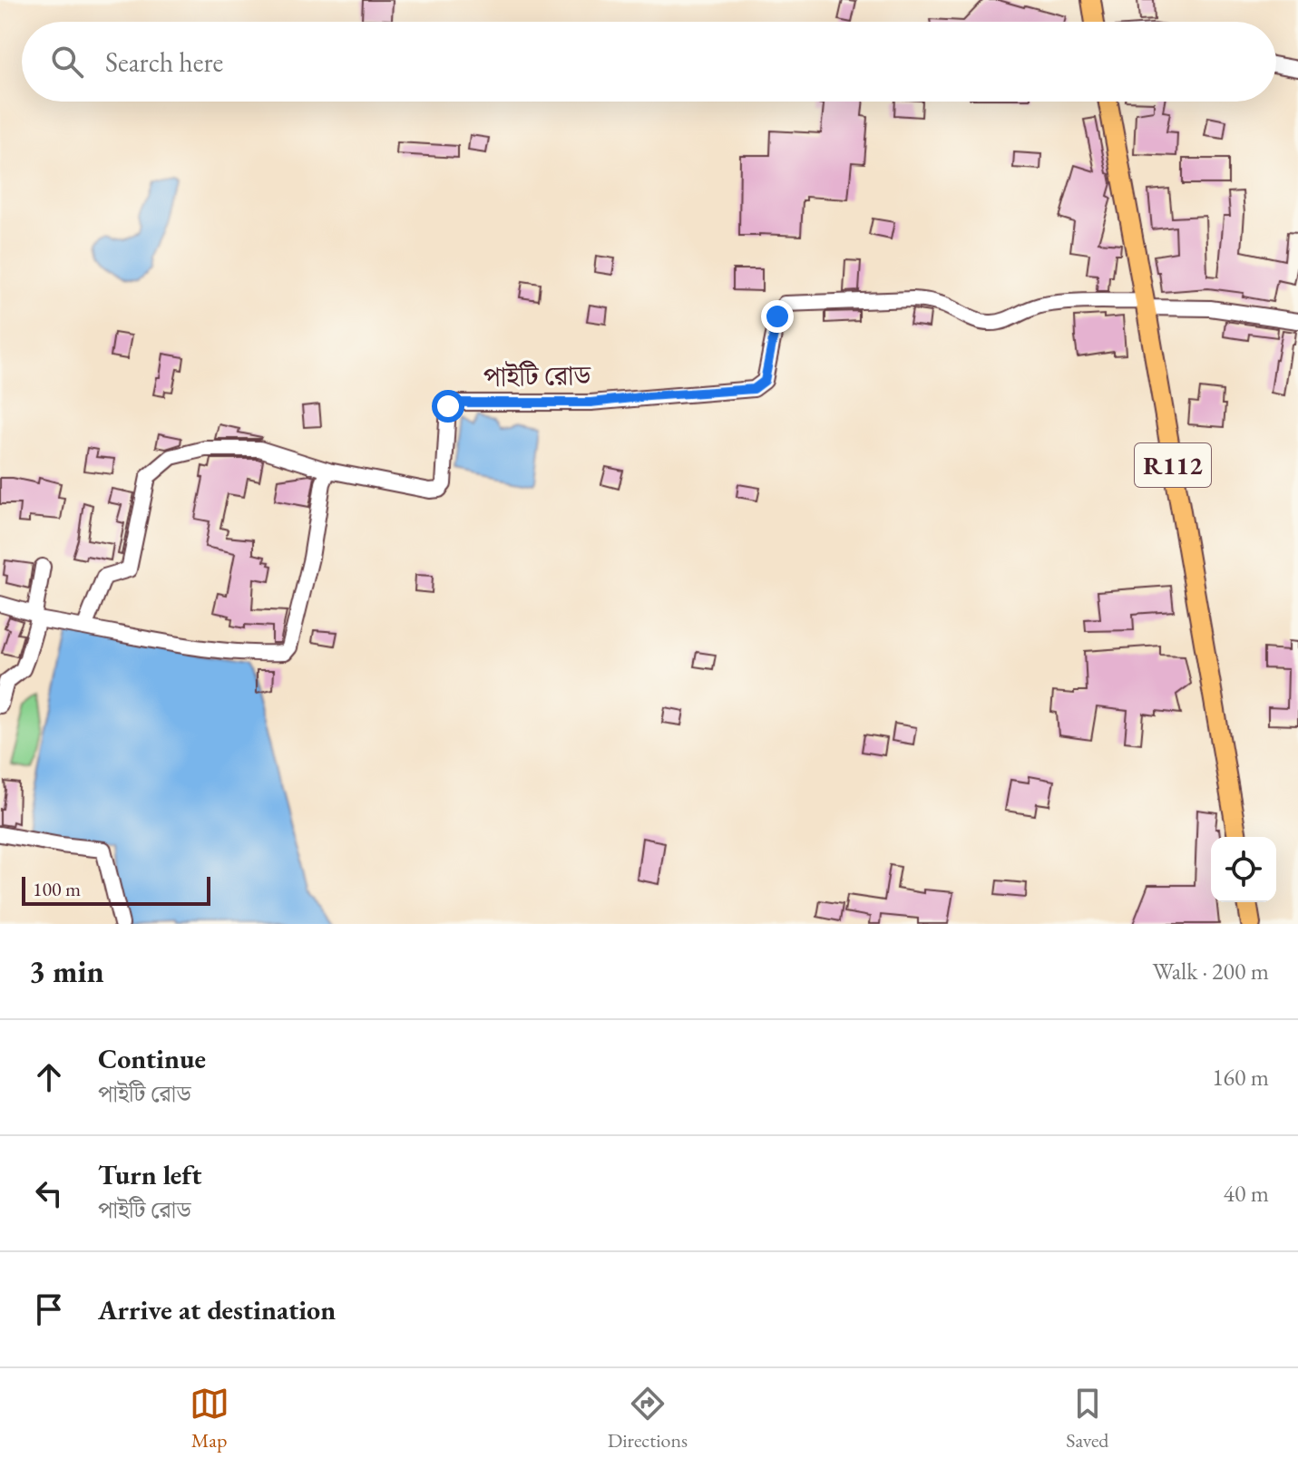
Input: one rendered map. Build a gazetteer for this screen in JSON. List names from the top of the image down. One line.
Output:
{"streets":{"main road":["R112"],"street":["পাইটি রোড"]},"crossings":[["পাইটি রোড","R112"]],"scale_bar":"100 m","page":{"search":"Search here","scale":"100 m","heading":["3 min","Walk · 200 m"],"list":[["Continue","পাইটি রোড","160 m"],["Turn left","পাইটি রোড","40 m"],"Arrive at destination"],"nav":["Map","Directions","Saved"]}}
